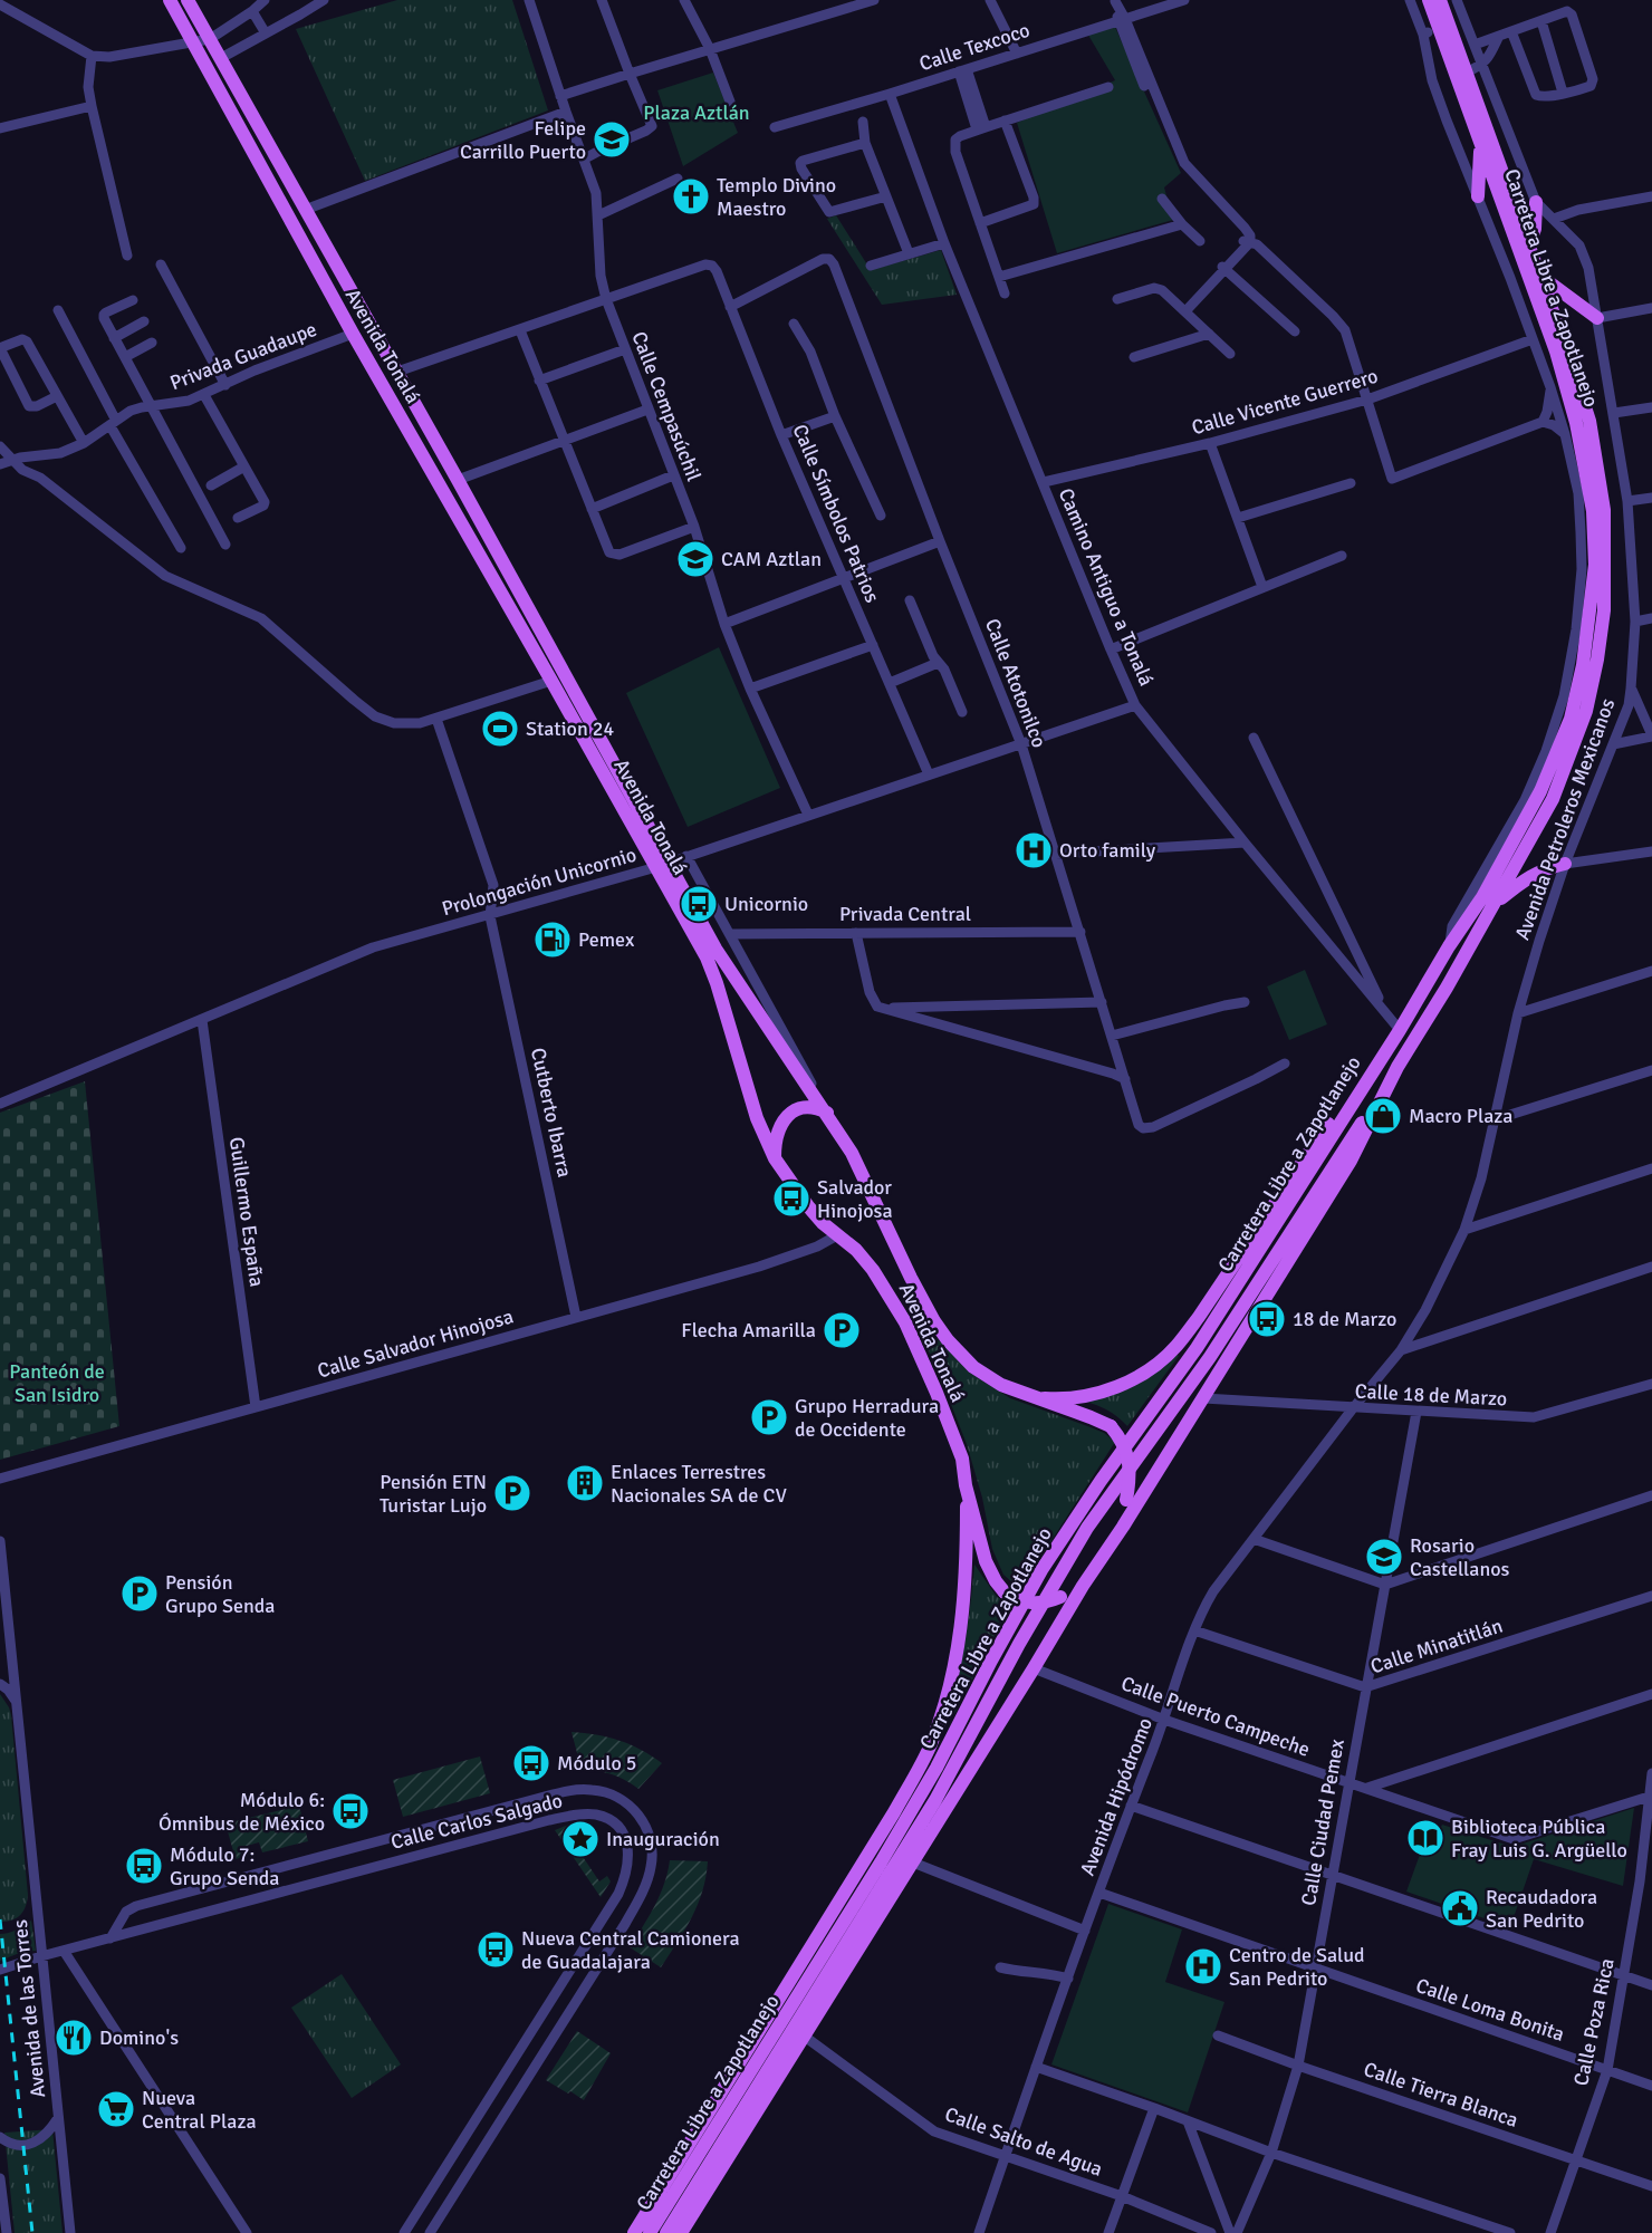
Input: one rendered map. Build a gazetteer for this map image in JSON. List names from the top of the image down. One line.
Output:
{"streets":{"main road":["Carretera Libre a Zapotlanejo","Avenida Tonalá"],"street":["Calle Texcoco","Privada Guadaupe","Calle Vicente Guerrero","Calle Cempasúchil","Calle Símbolos Patrios","Camino Antiguo a Tonalá","Calle Atotonilco","Avenida Petroleros Mexicanos","Prolongación Unicornio","Privada Central","Cutberto Ibarra","Guillermo España","Calle Salvador Hinojosa","Calle 18 de Marzo","Calle Minatitlán","Calle Puerto Campeche","Avenida Hipódromo","Calle Carlos Salgado","Calle Ciudad Pemex","Avenida de las Torres","Calle Loma Bonita","Calle Poza Rica","Calle Tierra Blanca","Calle Salto de Agua"]},"crossings":[["Calle Texcoco","Camino Antiguo a Tonalá"],["Carretera Libre a Zapotlanejo","Avenida Tonalá"],["Carretera Libre a Zapotlanejo","Camino Antiguo a Tonalá"],["Carretera Libre a Zapotlanejo","Calle 18 de Marzo"],["Carretera Libre a Zapotlanejo","Calle Puerto Campeche"],["Carretera Libre a Zapotlanejo","Calle Salto de Agua"],["Avenida Tonalá","Privada Guadaupe"],["Avenida Tonalá","Prolongación Unicornio"],["Avenida Tonalá","Calle Salvador Hinojosa"],["Calle Vicente Guerrero","Camino Antiguo a Tonalá"],["Calle Cempasúchil","Calle Símbolos Patrios"],["Calle Cempasúchil","Prolongación Unicornio"],["Calle Símbolos Patrios","Calle Atotonilco"],["Calle Símbolos Patrios","Prolongación Unicornio"],["Camino Antiguo a Tonalá","Prolongación Unicornio"],["Calle Atotonilco","Prolongación Unicornio"],["Calle Atotonilco","Privada Central"],["Avenida Petroleros Mexicanos","Calle 18 de Marzo"],["Avenida Petroleros Mexicanos","Avenida Hipódromo"],["Prolongación Unicornio","Cutberto Ibarra"],["Prolongación Unicornio","Guillermo España"],["Cutberto Ibarra","Calle Salvador Hinojosa"],["Guillermo España","Calle Salvador Hinojosa"],["Calle 18 de Marzo","Avenida Hipódromo"],["Calle 18 de Marzo","Calle Ciudad Pemex"],["Calle Minatitlán","Avenida Hipódromo"],["Calle Minatitlán","Calle Ciudad Pemex"],["Calle Puerto Campeche","Avenida Hipódromo"],["Calle Puerto Campeche","Calle Ciudad Pemex"],["Calle Puerto Campeche","Calle Poza Rica"],["Avenida Hipódromo","Calle Loma Bonita"],["Avenida Hipódromo","Calle Salto de Agua"],["Calle Carlos Salgado","Avenida de las Torres"],["Calle Ciudad Pemex","Calle Loma Bonita"],["Calle Ciudad Pemex","Calle Tierra Blanca"],["Calle Loma Bonita","Calle Poza Rica"],["Calle Poza Rica","Calle Tierra Blanca"]],"parks":["Plaza Aztlán","Panteón de San Isidro"],"places":{"school or university":["Felipe Carrillo Puerto","CAM Aztlan","Rosario Castellanos"],"church":["Templo Divino Maestro"],"sports":["Station 24"],"hospital":["Orto family","Centro de Salud San Pedrito"],"bus stop":["Unicornio","Salvador Hinojosa","18 de Marzo","Módulo 5","Módulo 6: Ómnibus de México","Módulo 7: Grupo Senda","Nueva Central Camionera de Guadalajara"],"fuel station":["Pemex"],"shop":["Macro Plaza"],"parking":["Flecha Amarilla","Grupo Herradura de Occidente","Pensión ETN Turistar Lujo","Pensión Grupo Senda"],"building":["Enlaces Terrestres Nacionales SA de CV"],"library":["Biblioteca Pública Fray Luis G. Argüello"],"place":["Inauguración"],"public building":["Recaudadora San Pedrito"],"restaurant":["Domino's"],"supermarket":["Nueva Central Plaza"]}}
